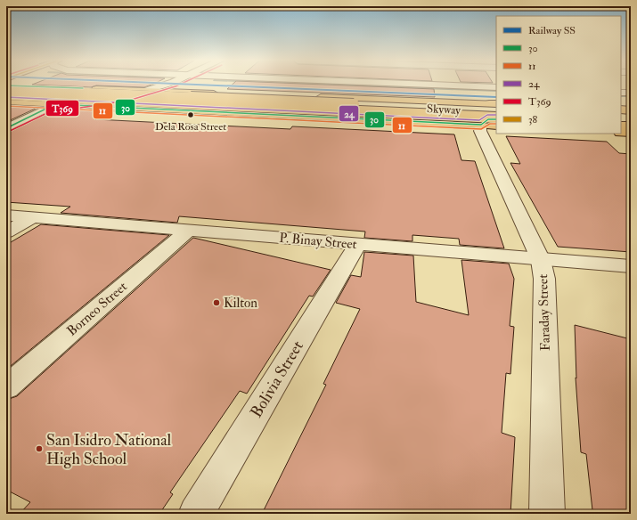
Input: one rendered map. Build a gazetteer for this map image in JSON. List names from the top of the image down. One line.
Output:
{"streets":{"main road":["Skyway"],"street":["P. Binay Street","Borneo Street","Faraday Street","Bolivia Street"]},"crossings":[["Skyway","Faraday Street"],["P. Binay Street","Borneo Street"],["P. Binay Street","Faraday Street"],["P. Binay Street","Bolivia Street"]],"places":["Dela Rosa Street","Kilton","San Isidro National High School"],"lines":["rail line SS","transit line T369","transit line 30","transit line 24","transit line 11"],"legend":["Railway SS","30","11","24","T369","38"]}
